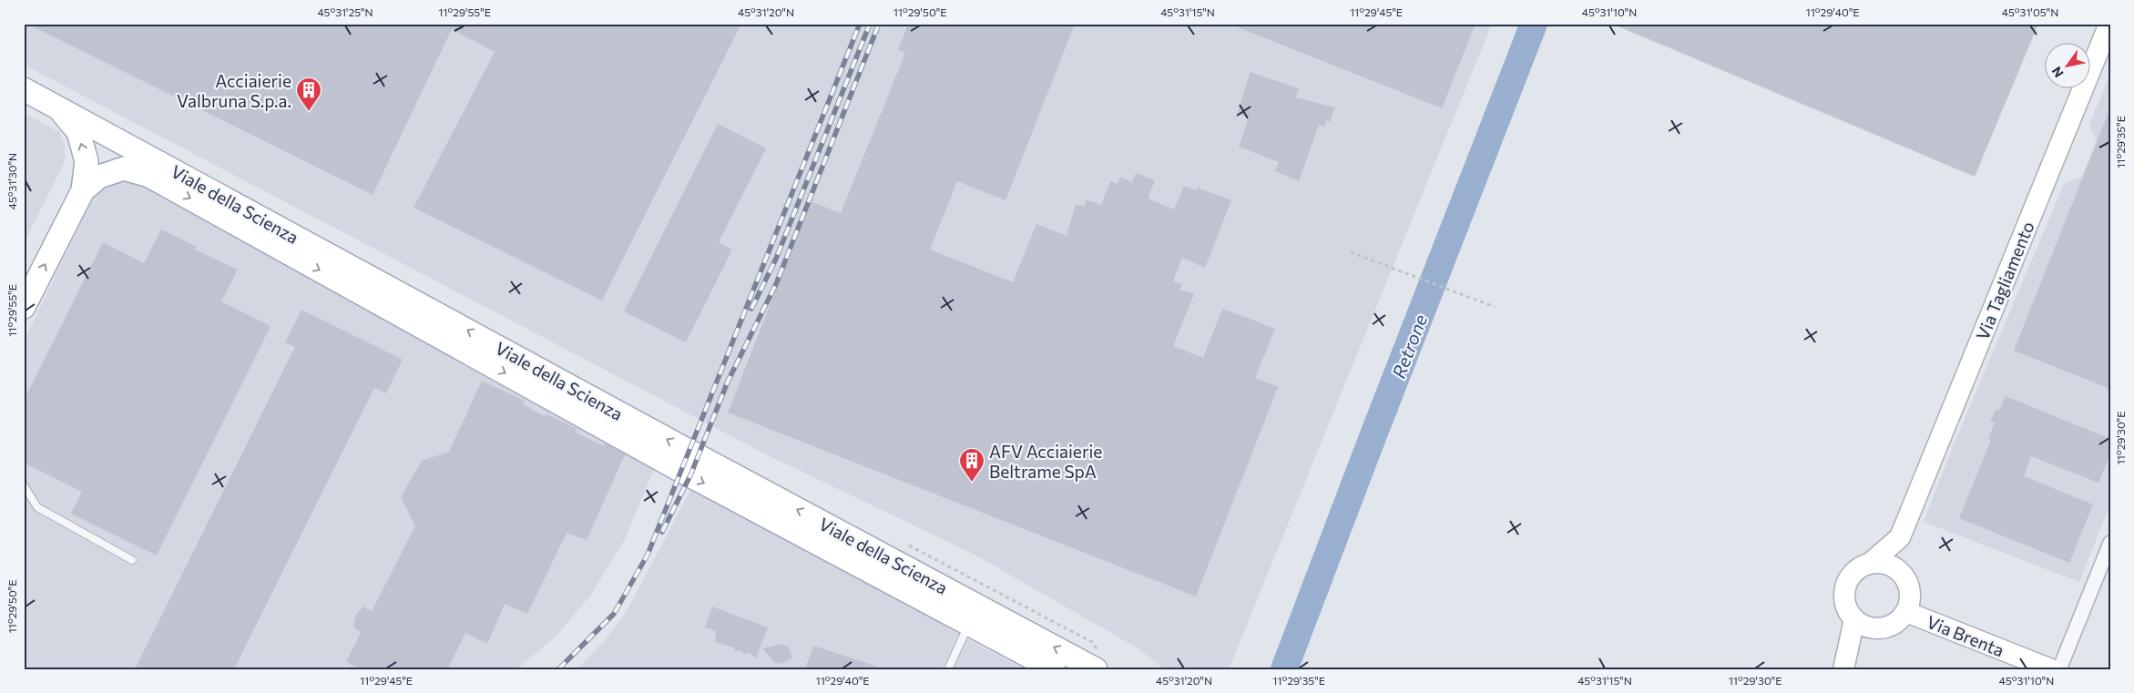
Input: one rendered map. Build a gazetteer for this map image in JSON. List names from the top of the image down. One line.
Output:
{"streets":{"main road":["Viale della Scienza"],"street":["Via Tagliamento","Via Brenta"]},"crossings":[["Via Tagliamento","Via Brenta"]],"water":["Retrone"],"places":{"building":["Acciaierie Valbruna S.p.a.","AFV Acciaierie Beltrame SpA"]},"north":"bottom left","coordinates":["45°31'25\"N","11°29'55\"E","45°31'20\"N","11°29'50\"E","45°31'15\"N","11°29'45\"E","45°31'10\"N","11°29'40\"E","45°31'05\"N","11°29'35\"E","45°31'30\"N","11°29'30\"E"]}
